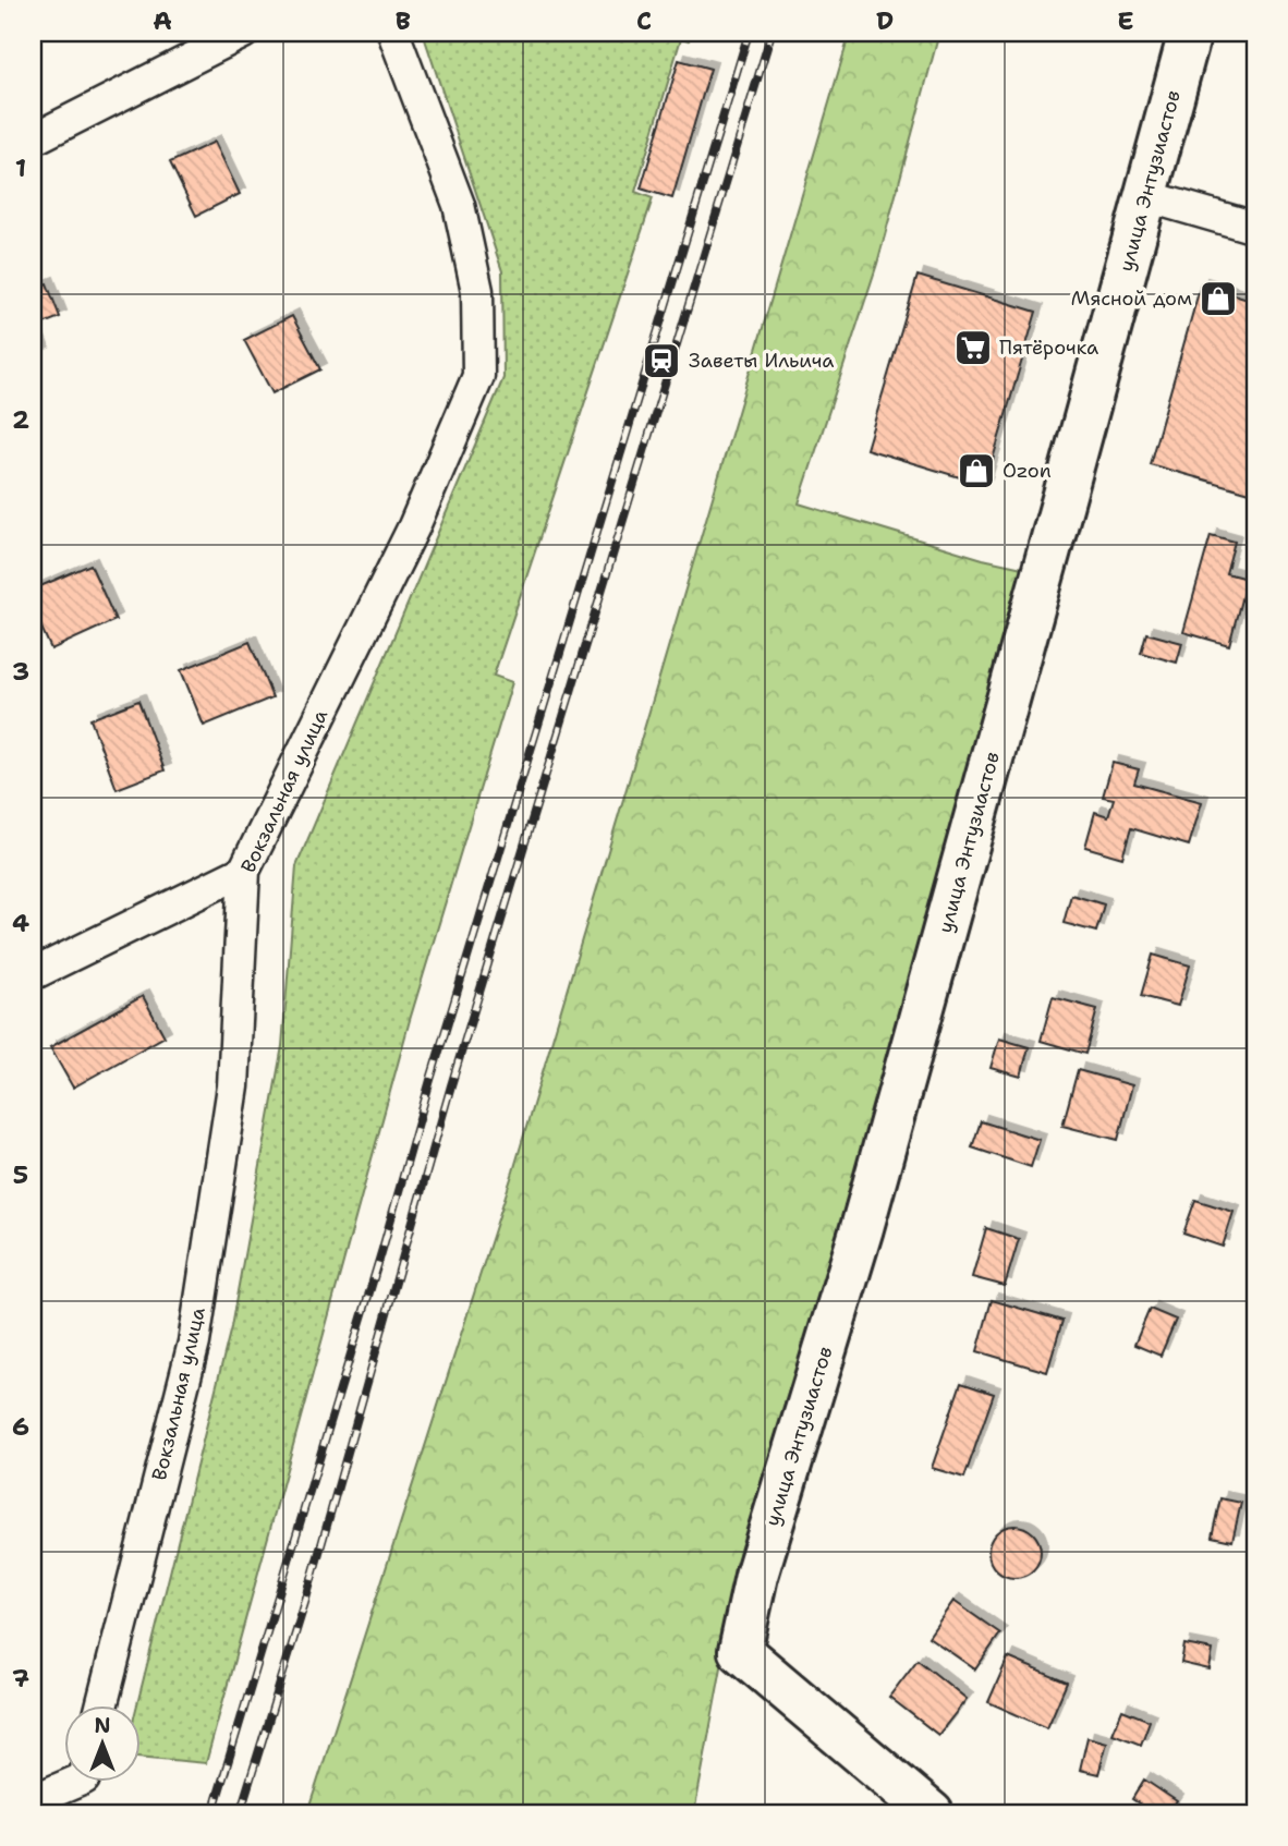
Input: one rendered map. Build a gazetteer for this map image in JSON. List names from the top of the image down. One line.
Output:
{"streets":{"street":["улица Энтузиастов","Вокзальная улица"]},"places":{"shop":["Мясной дом","Ozon"],"supermarket":["Пятёрочка"],"station":["Заветы Ильича"]},"north":"top","grid":{"columns":["A","B","C","D","E"],"rows":["1","2","3","4","5","6","7"]}}
